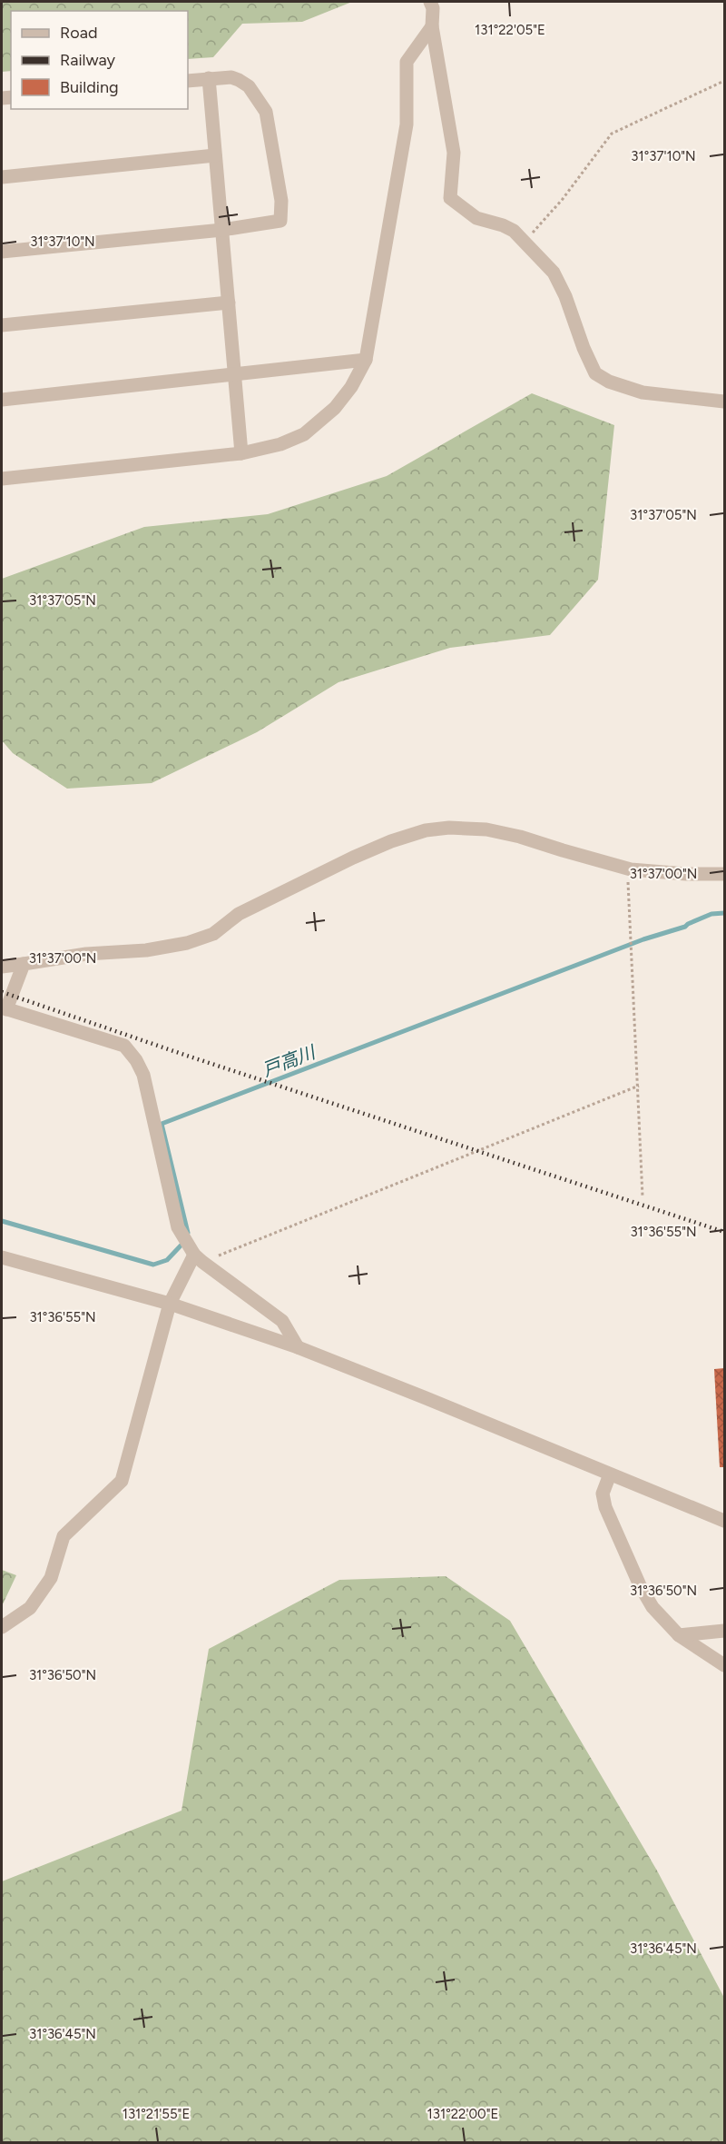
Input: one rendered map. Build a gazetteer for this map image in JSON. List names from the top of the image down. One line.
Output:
{"water":["戸高川"],"legend":["Road","Railway","Building"],"coordinates":["131°22'05\"E","31°37'10\"N","31°37'05\"N","31°37'00\"N","31°36'55\"N","31°36'50\"N","31°36'45\"N","131°21'55\"E","131°22'00\"E"]}
